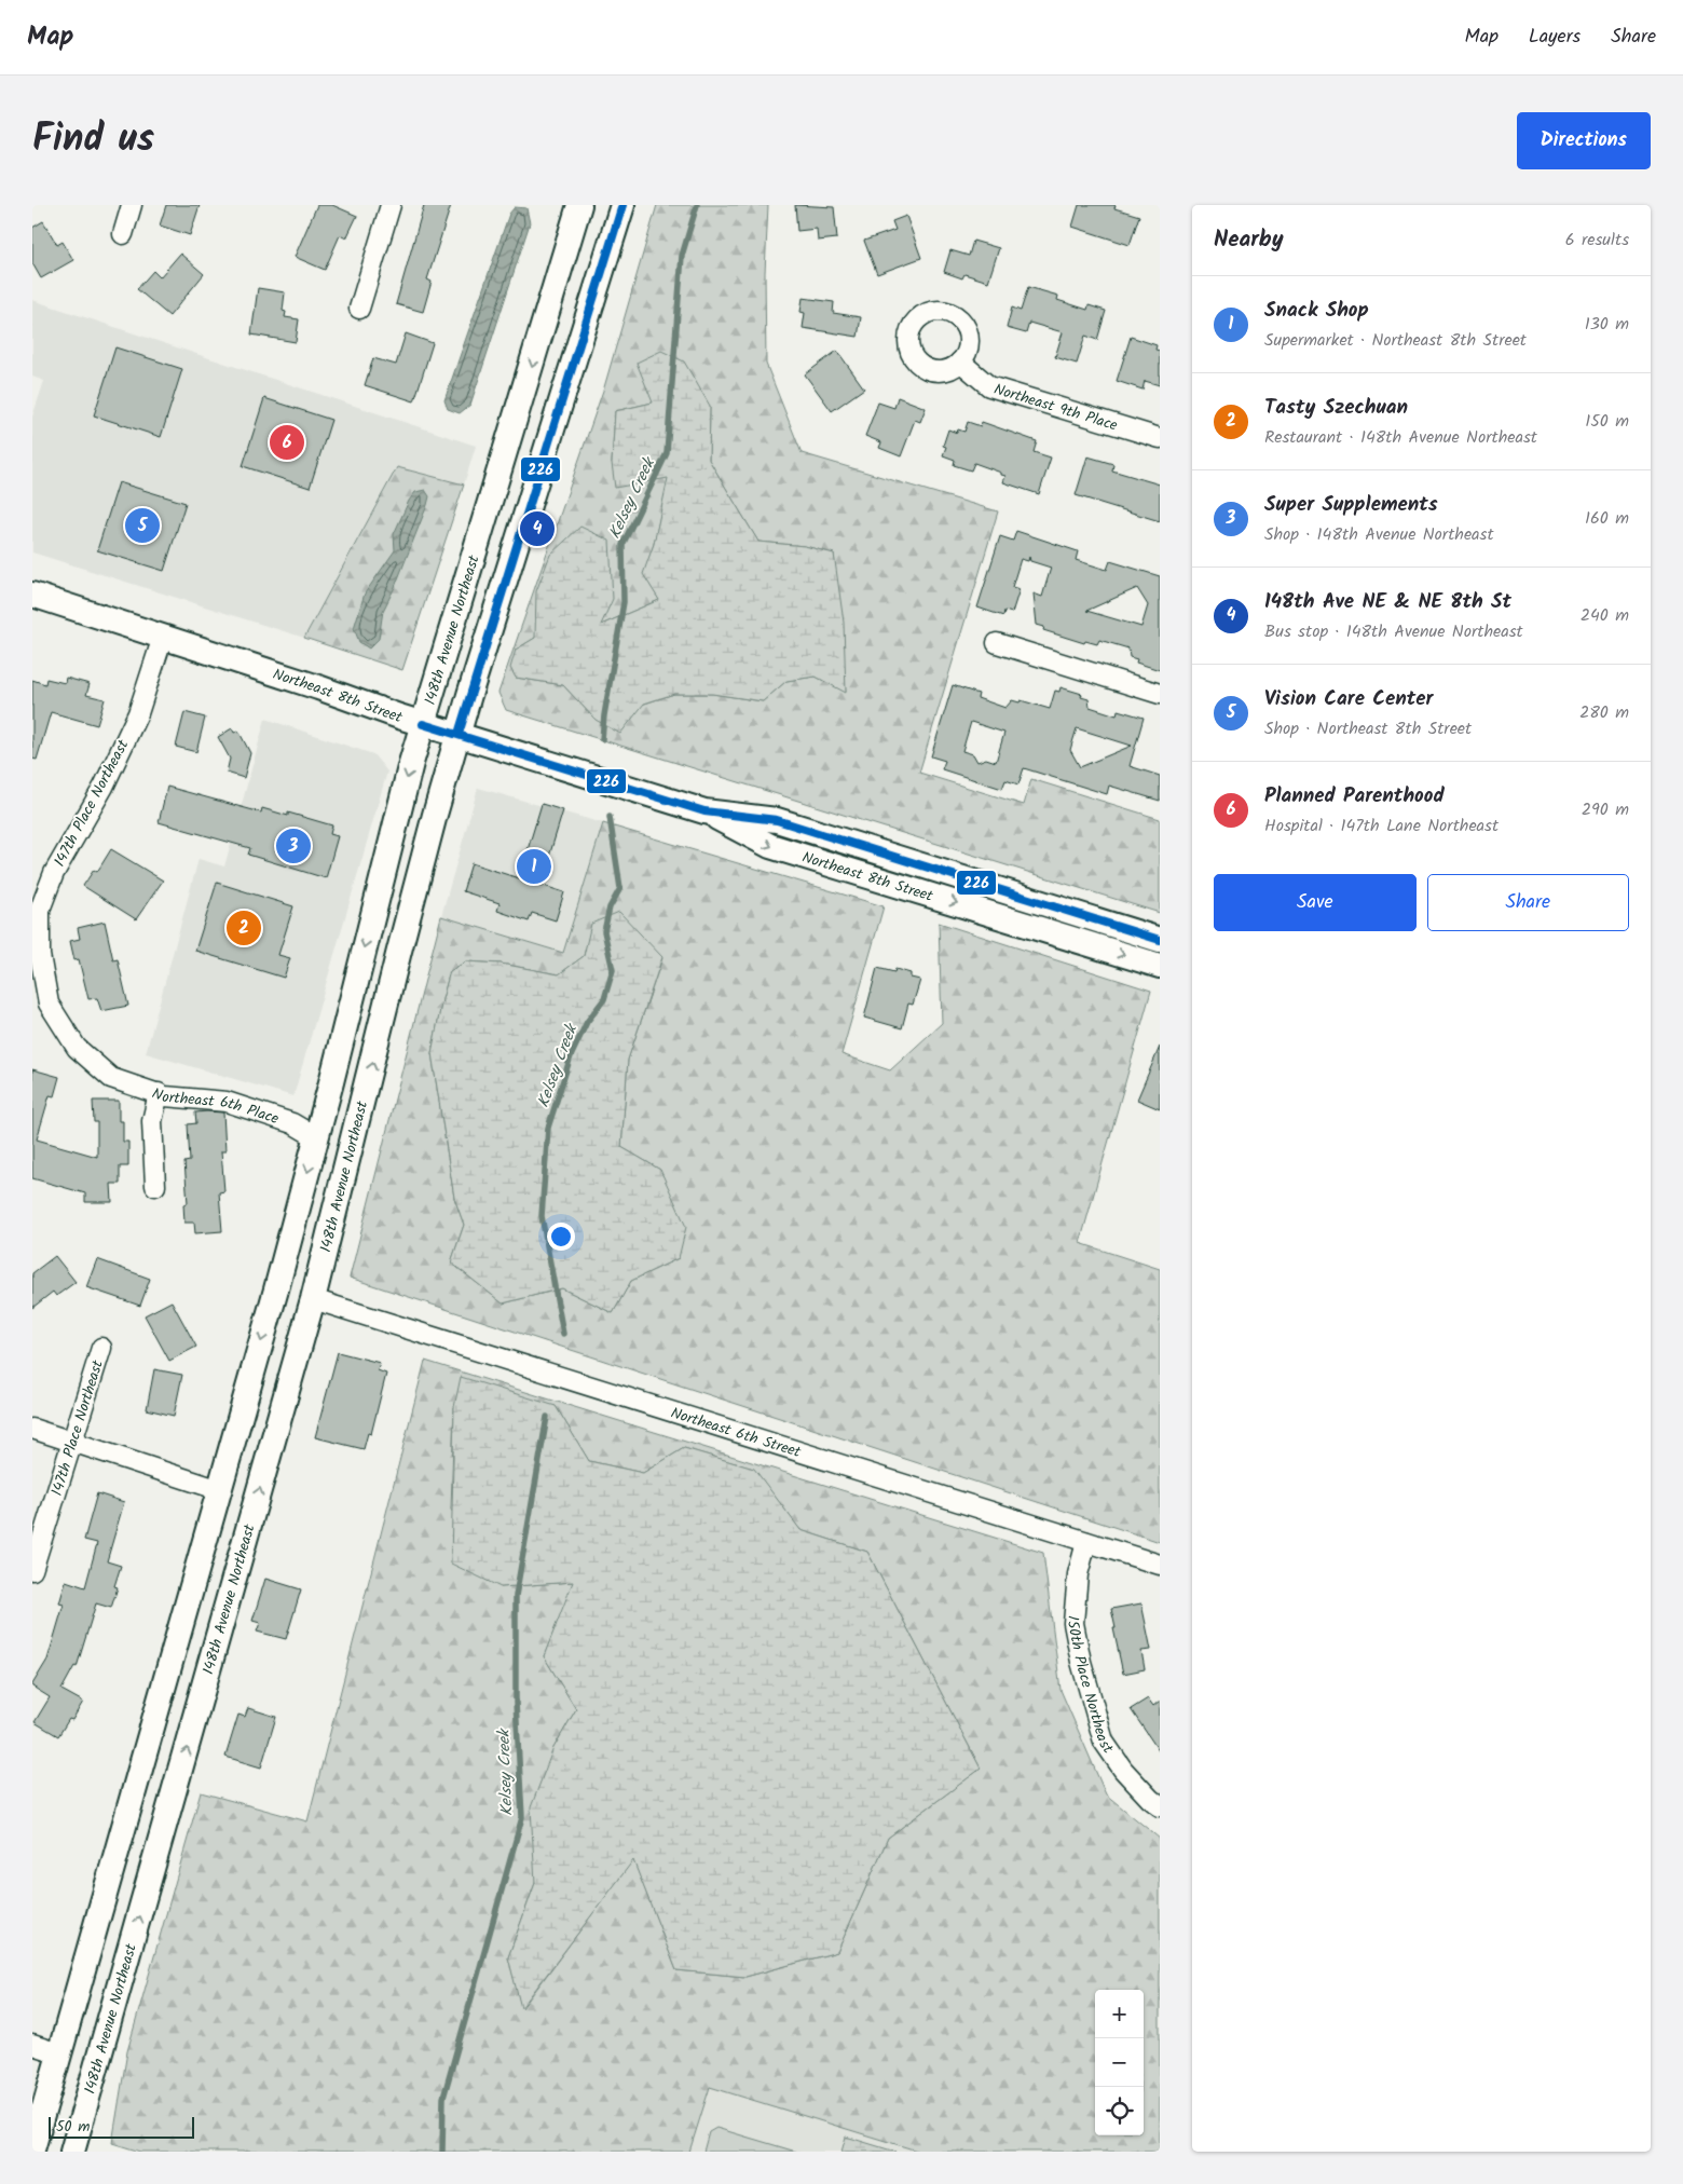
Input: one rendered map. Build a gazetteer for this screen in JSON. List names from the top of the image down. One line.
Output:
{"streets":{"main road":["148th Avenue Northeast","Northeast 8th Street"],"street":["Northeast 9th Place","147th Place Northeast","Northeast 6th Place","Northeast 6th Street","150th Place Northeast"]},"crossings":[["148th Avenue Northeast","Northeast 8th Street"],["148th Avenue Northeast","Northeast 6th Place"],["148th Avenue Northeast","Northeast 6th Street"],["Northeast 8th Street","147th Place Northeast"],["147th Place Northeast","Northeast 6th Place"],["Northeast 6th Street","150th Place Northeast"]],"water":["Kelsey Creek"],"lines":["transit line 226"],"scale_bar":"50 m","page":{"header":"Map","nav":["Map","Layers","Share"],"title":"Find us","buttons":["Directions",["Save","Share"]],"heading":["Nearby","6 results"],"list":[{"mark":"1","name":"Snack Shop","note":"Supermarket · Northeast 8th Street","value":"130 m"},{"mark":"2","name":"Tasty Szechuan","note":"Restaurant · 148th Avenue Northeast","value":"150 m"},{"mark":"3","name":"Super Supplements","note":"Shop · 148th Avenue Northeast","value":"160 m"},{"mark":"4","name":"148th Ave NE & NE 8th St","note":"Bus stop · 148th Avenue Northeast","value":"240 m"},{"mark":"5","name":"Vision Care Center","note":"Shop · Northeast 8th Street","value":"280 m"},{"mark":"6","name":"Planned Parenthood","note":"Hospital · 147th Lane Northeast","value":"290 m"}],"pins":["6","5","4","3","1","2"],"map_buttons":["+","−"],"scale":"50 m"}}
